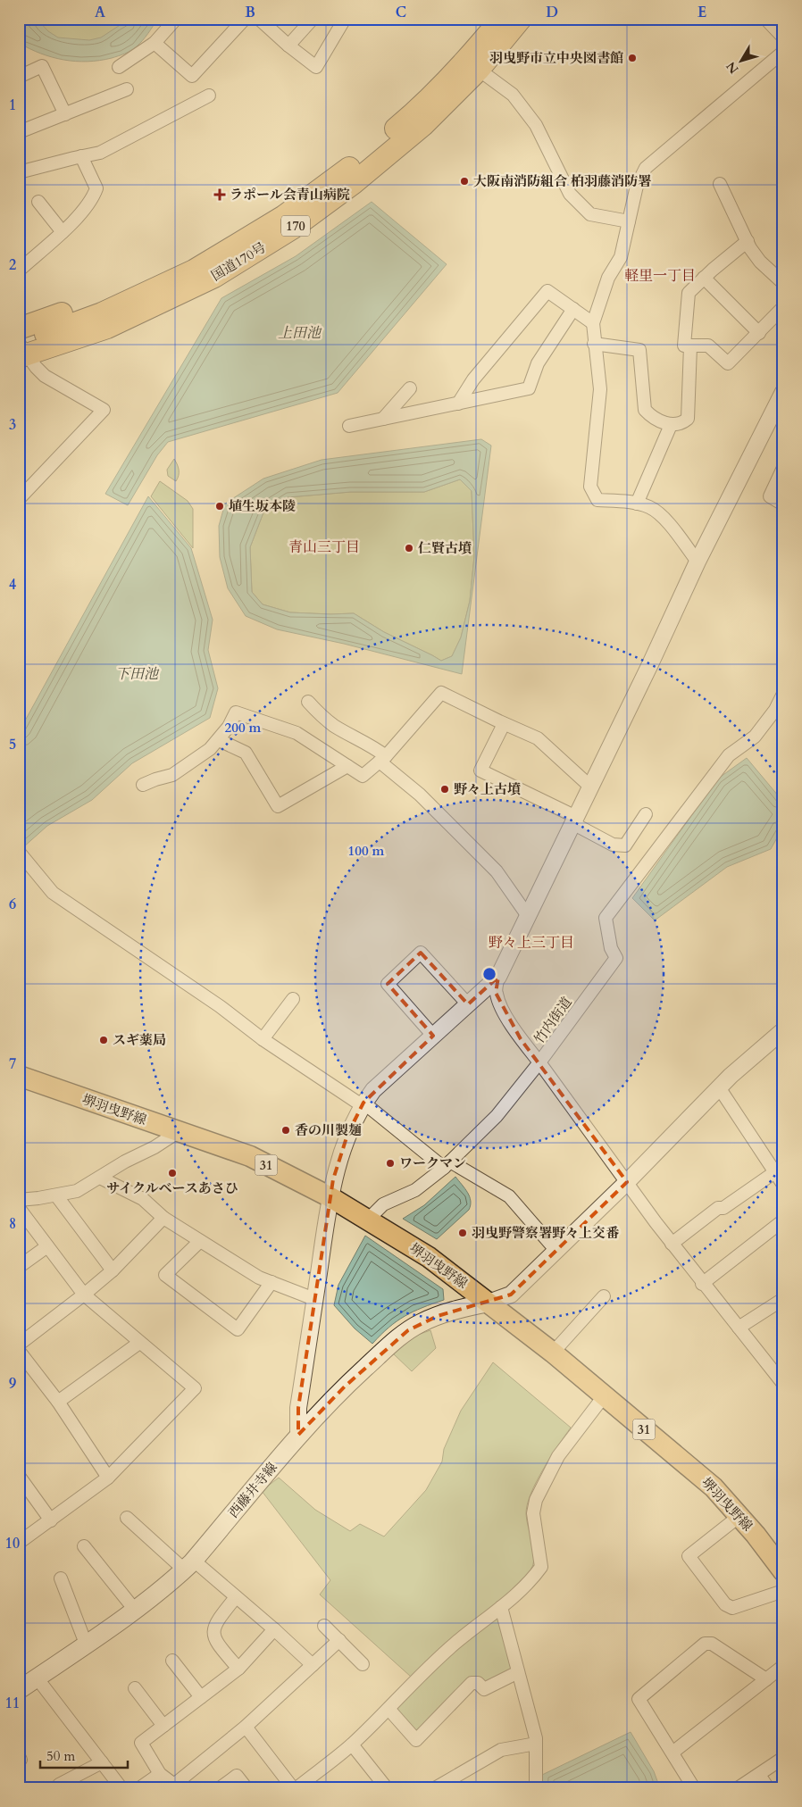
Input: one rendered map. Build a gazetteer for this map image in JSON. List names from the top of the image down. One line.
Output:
{"streets":{"highway":["170","国道170号"],"main road":["堺羽曳野線","31","西藤井寺線"],"street":["竹内街道"]},"crossings":[["堺羽曳野線","西藤井寺線"]],"districts":["軽里一丁目","青山三丁目","野々上三丁目"],"water":["上田池","下田池"],"places":{"other":["羽曳野市立中央図書館","大阪南消防組合 柏羽藤消防署","埴生坂本陵","仁賢古墳","野々上古墳","スギ薬局","香の川製麺","ワークマン","サイクルベースあさひ","羽曳野警察署野々上交番"],"health":["ラポール会青山病院"]},"scale_bar":"50 m","north":"bottom left","grid":{"columns":["A","B","C","D","E"],"rows":["1","2","3","4","5","6","7","8","9","10","11"]},"rings":["200 m","100 m"]}
